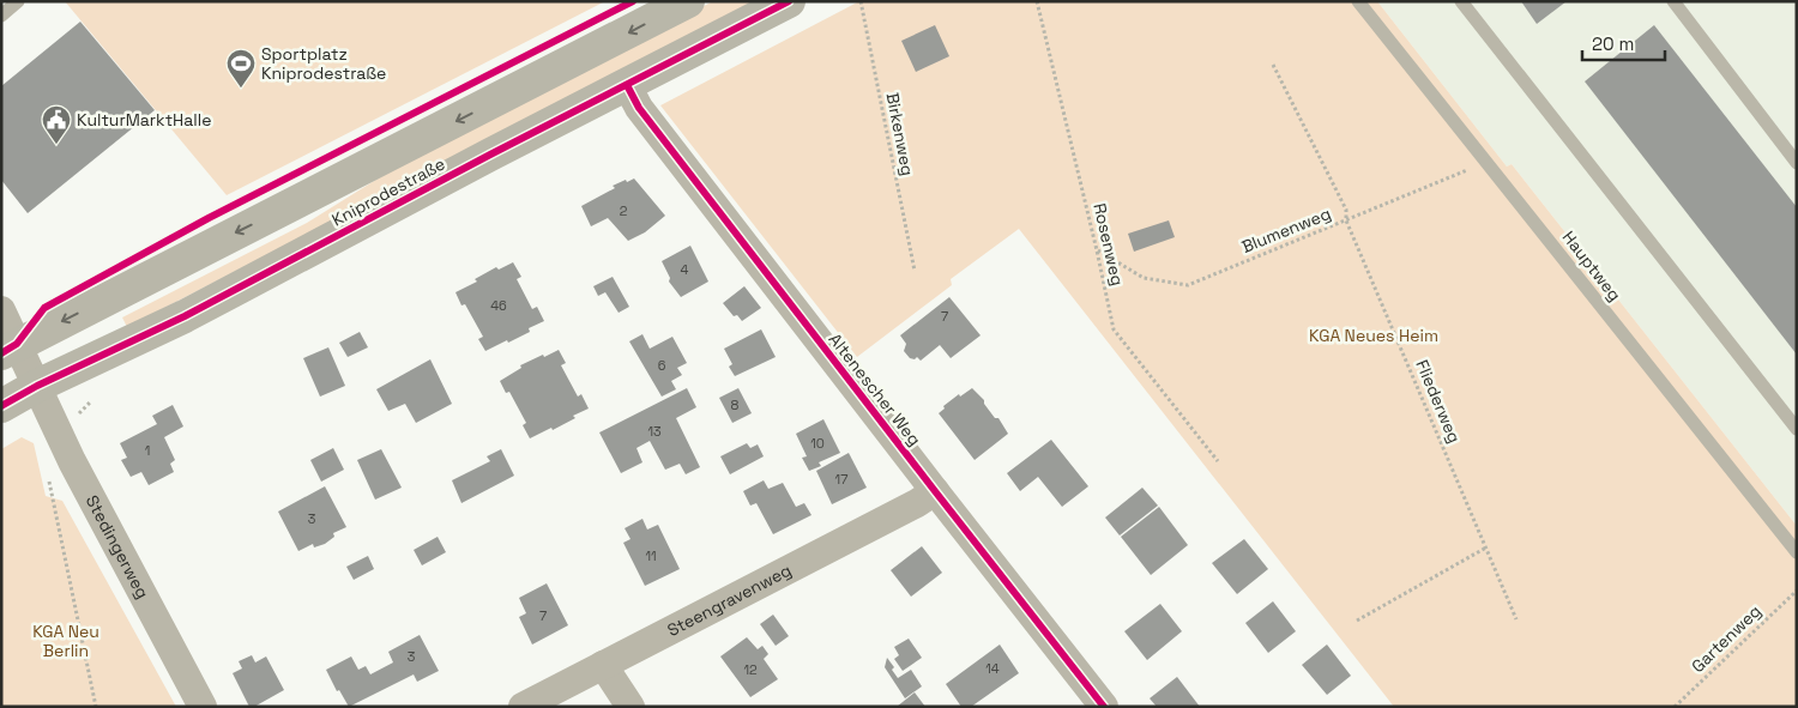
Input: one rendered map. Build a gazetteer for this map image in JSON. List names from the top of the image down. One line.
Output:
{"streets":{"main road":["Kniprodestraße"],"street":["Altenescher Weg","Stedingerweg","Steengravenweg"],"lane":["Hauptweg"],"path":["Birkenweg","Blumenweg","Rosenweg","Fliederweg","Gartenweg"]},"crossings":[["Kniprodestraße","Altenescher Weg"],["Kniprodestraße","Stedingerweg"],["Blumenweg","Rosenweg"],["Blumenweg","Hauptweg"],["Blumenweg","Fliederweg"],["Altenescher Weg","Steengravenweg"]],"parks":["KGA Neues Heim","KGA Neu Berlin"],"places":{"sports":["Sportplatz Kniprodestraße"],"public building":["KulturMarktHalle"]},"house_numbers":["2","4","46","7","6","8","13","10","1","17","3","11","7","3","14","12"],"scale_bar":"20 m"}
